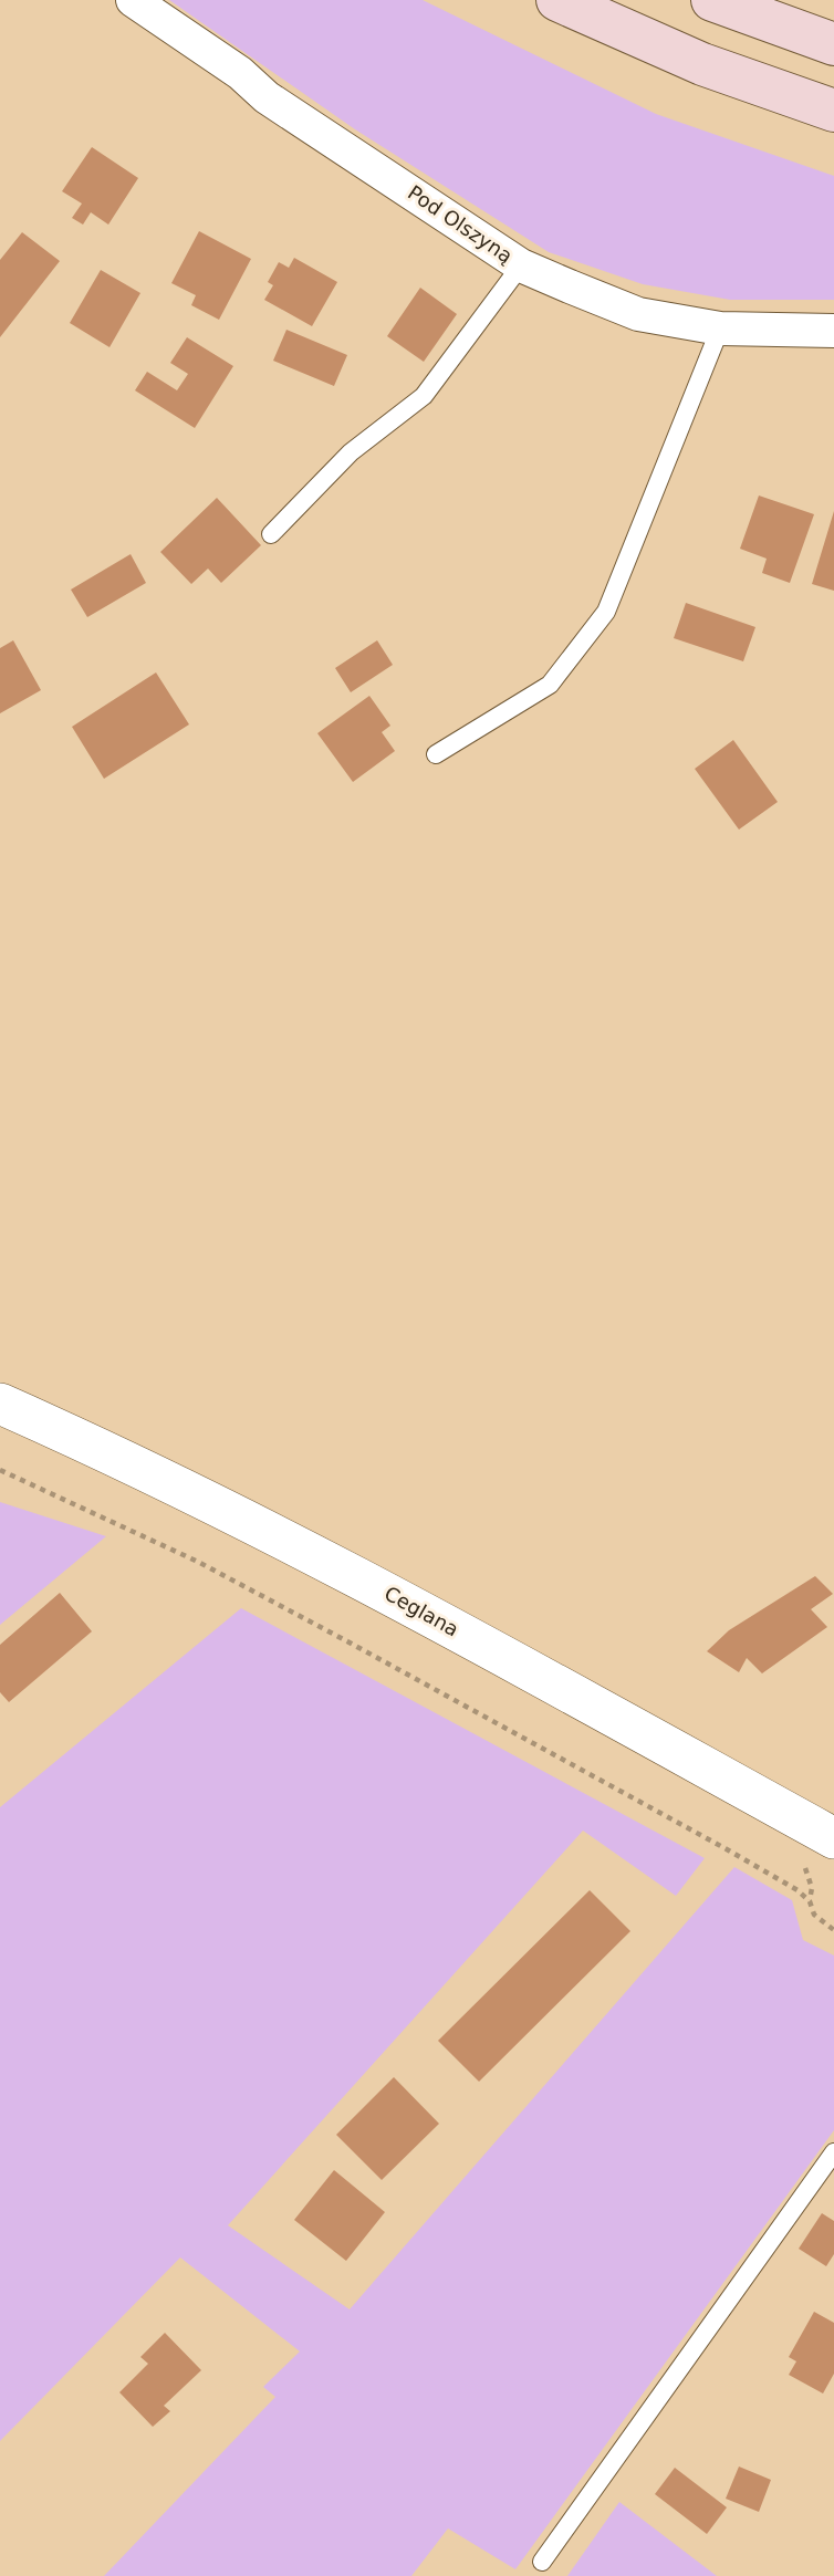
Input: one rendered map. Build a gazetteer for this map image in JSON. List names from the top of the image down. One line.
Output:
{"streets":{"street":["Pod Olszyną","Ceglana"]}}
